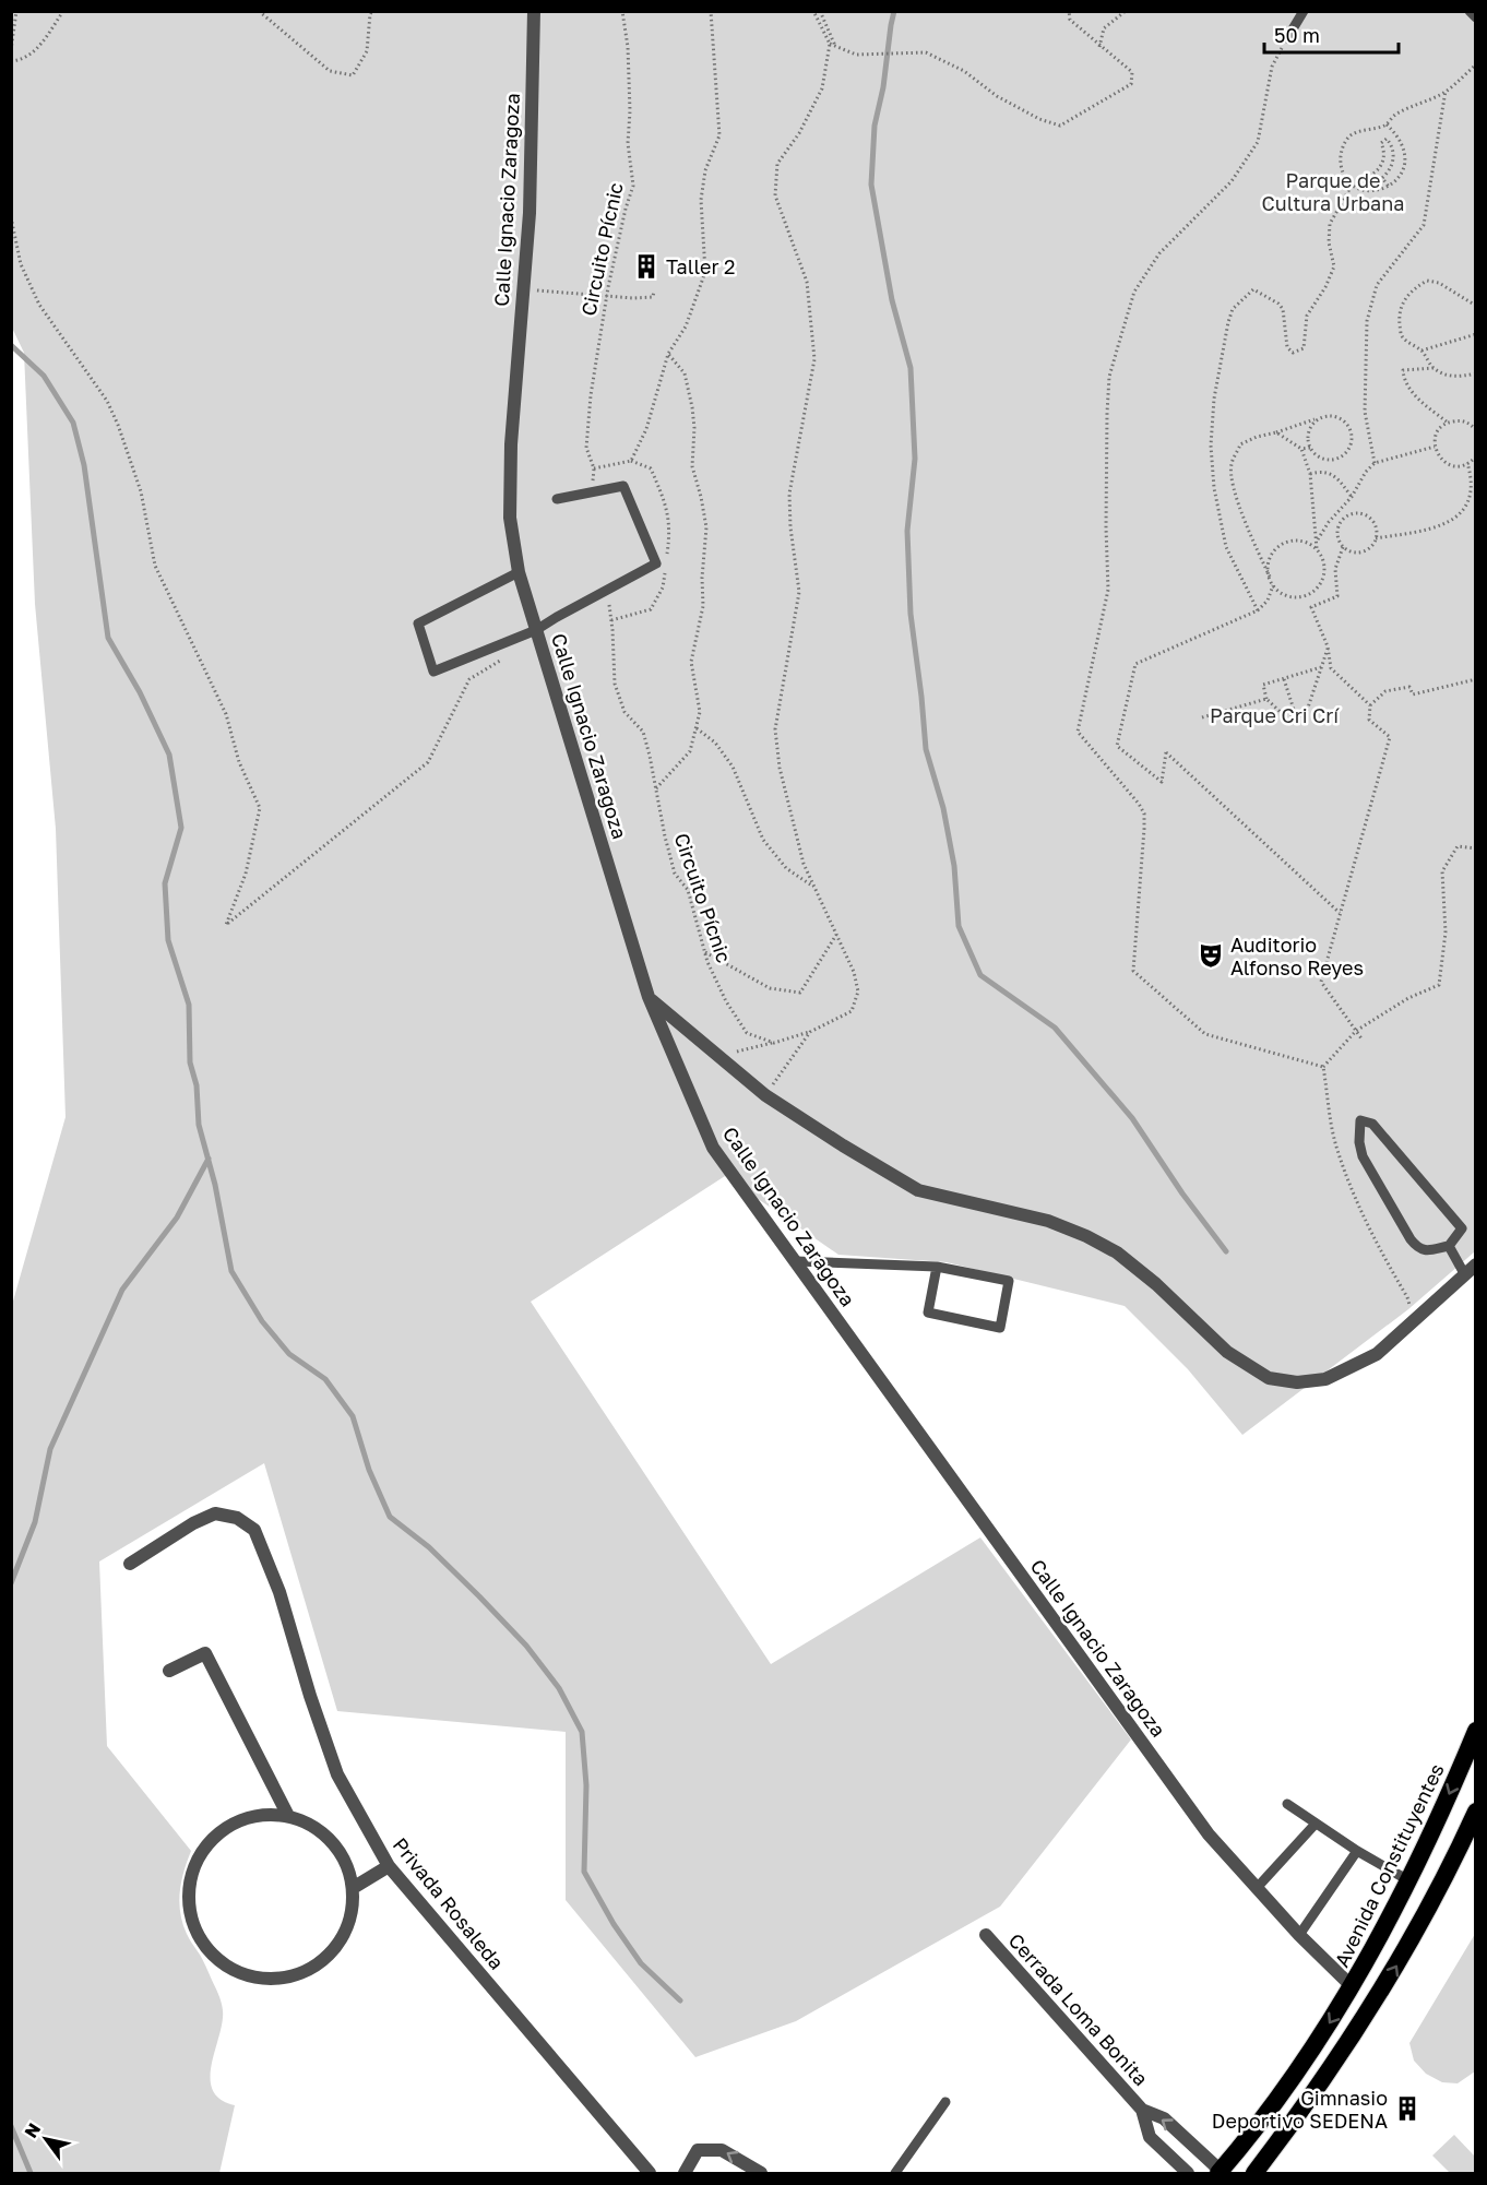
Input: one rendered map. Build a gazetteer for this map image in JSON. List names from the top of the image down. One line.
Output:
{"streets":{"highway":["Avenida Constituyentes"],"street":["Calle Ignacio Zaragoza","Privada Rosaleda","Cerrada Loma Bonita"],"path":["Circuito Pícnic"]},"crossings":[["Calle Ignacio Zaragoza","Avenida Constituyentes"],["Avenida Constituyentes","Cerrada Loma Bonita"]],"parks":["Parque de Cultura Urbana","Parque Cri Crí"],"places":{"building":["Taller 2","Gimnasio Deportivo SEDENA"],"theatre":["Auditorio Alfonso Reyes"]},"scale_bar":"50 m","north":"top left"}
